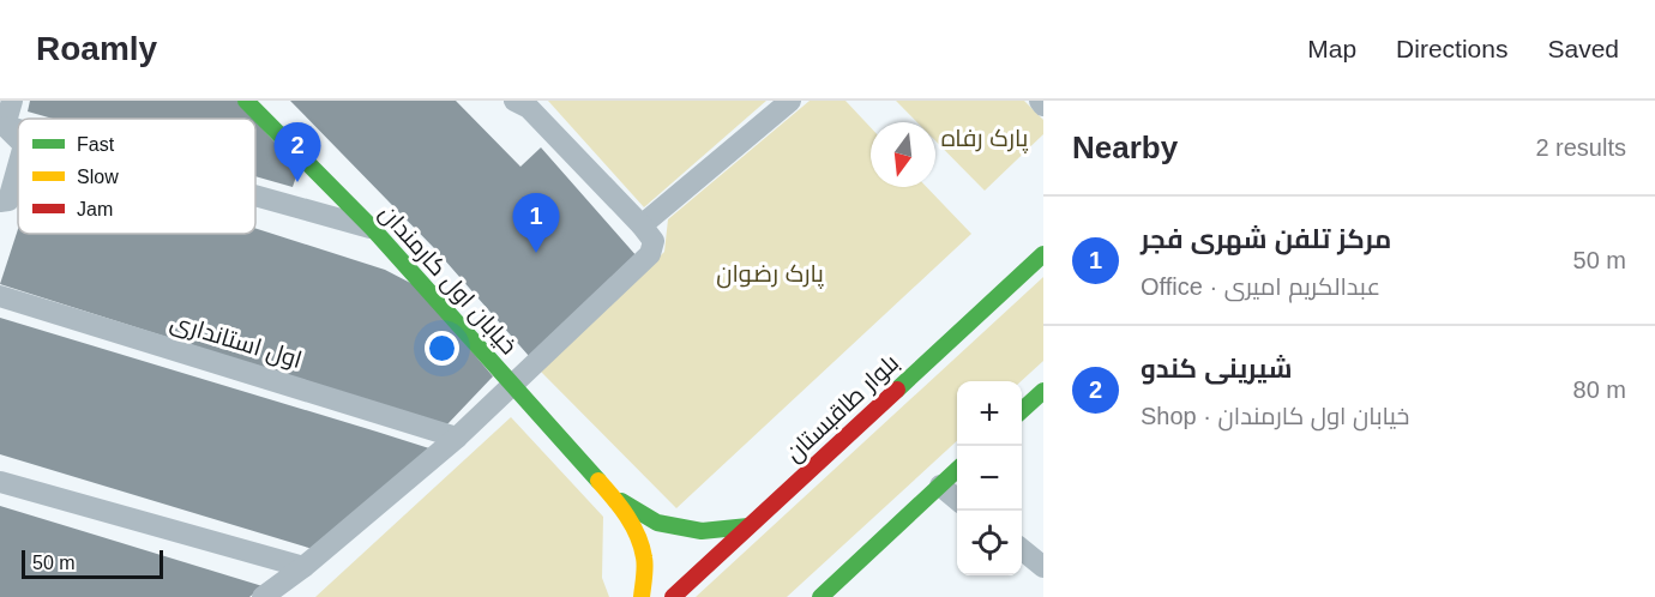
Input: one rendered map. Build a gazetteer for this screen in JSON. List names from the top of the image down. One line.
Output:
{"streets":{"street":["خیابان اول کارمندان","اول استانداری","بلوار طاقبستان"]},"parks":["پارک رفاه","پارک رضوان"],"legend":["Fast","Slow","Jam"],"scale_bar":"50 m","north":"bottom","page":{"header":"Roamly","nav":["Map","Directions","Saved"],"heading":["Nearby","2 results"],"pins":["2","1"],"list":[{"mark":"1","name":"مرکز تلفن شهری فجر","note":"Office · عبدالکریم امیری","value":"50 m"},{"mark":"2","name":"شیرینی کندو","note":"Shop · خیابان اول کارمندان","value":"80 m"}],"map_buttons":["+","−"],"scale":"50 m"}}
